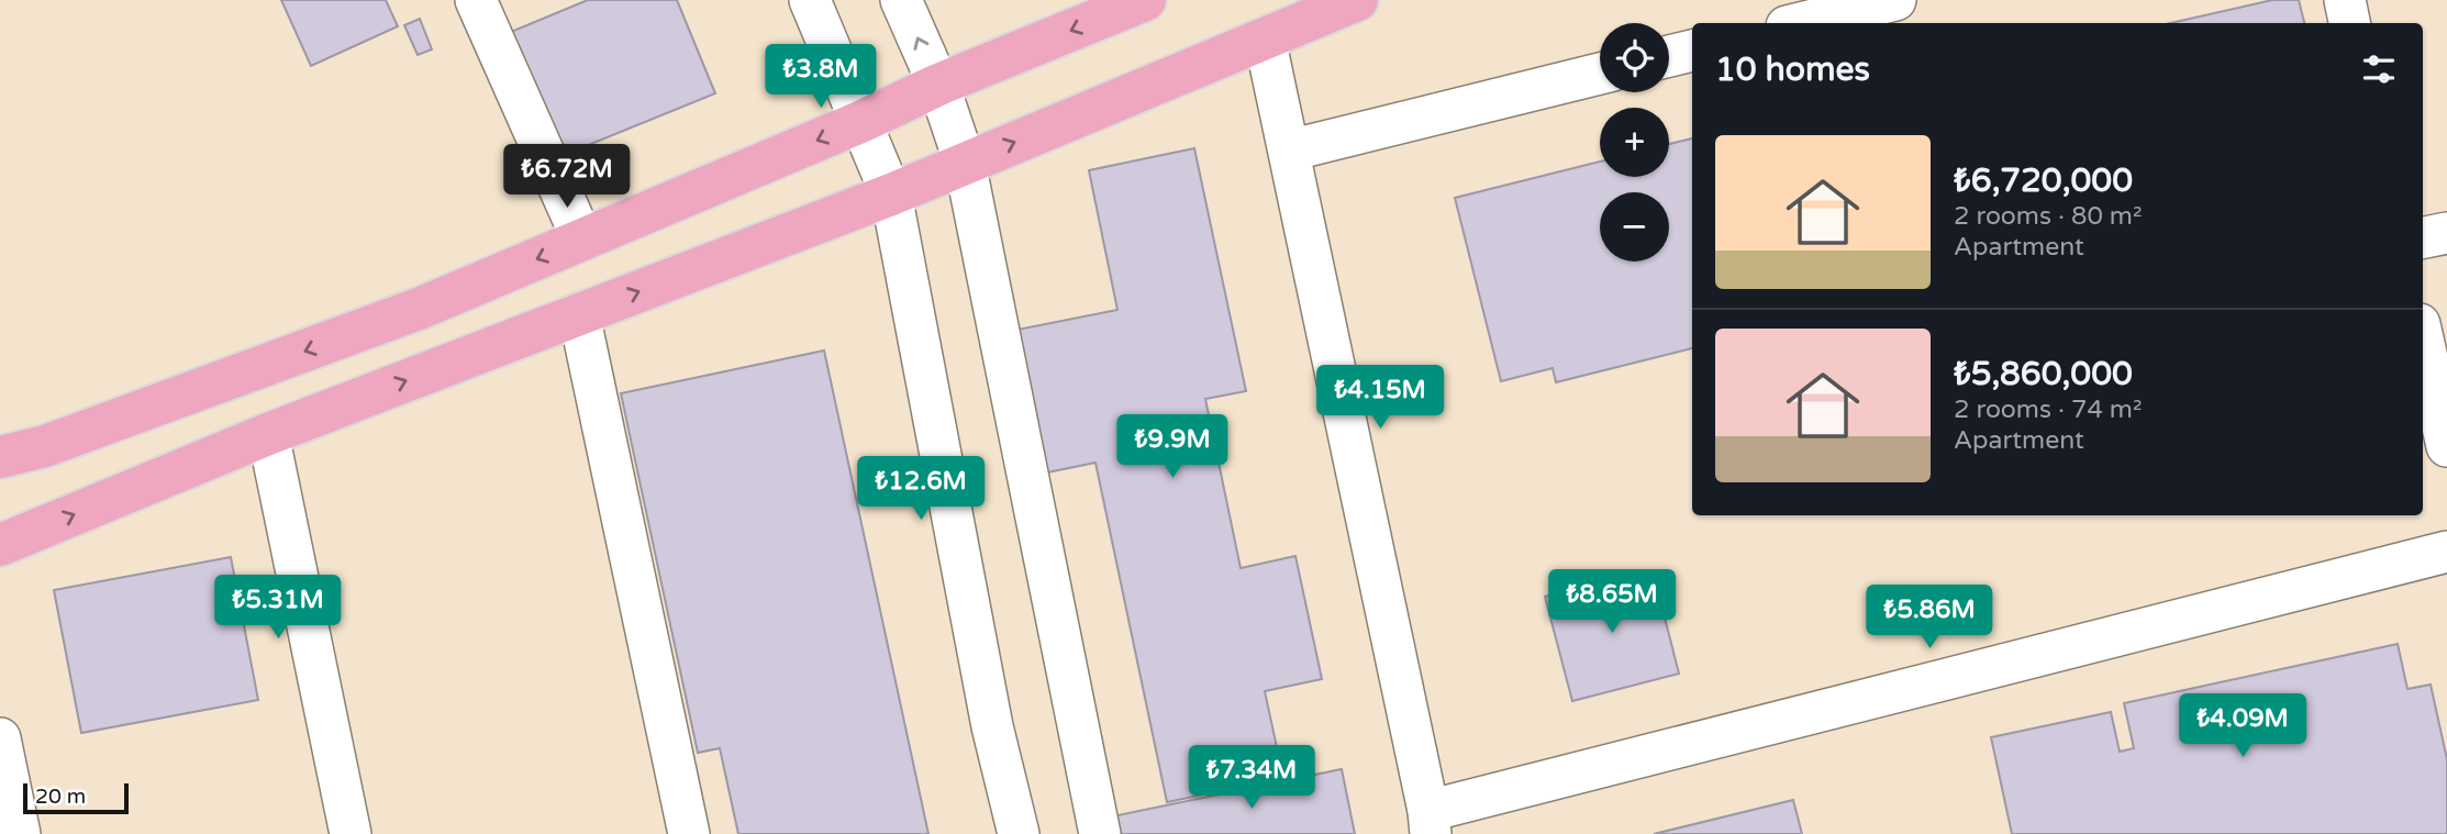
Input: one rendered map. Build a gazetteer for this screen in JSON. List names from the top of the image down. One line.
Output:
{"scale_bar":"20 m","page":{"map_buttons":["+","−"],"heading":"10 homes","price":["₺3.8M","₺6.72M","₺4.15M","₺9.9M","₺12.6M","₺8.65M","₺5.31M","₺5.86M","₺4.09M","₺7.34M"],"list":[{"name":"₺6,720,000","note":"2 rooms · 80 m² · Apartment"},{"name":"₺5,860,000","note":"2 rooms · 74 m² · Apartment"}],"scale":"20 m"}}
